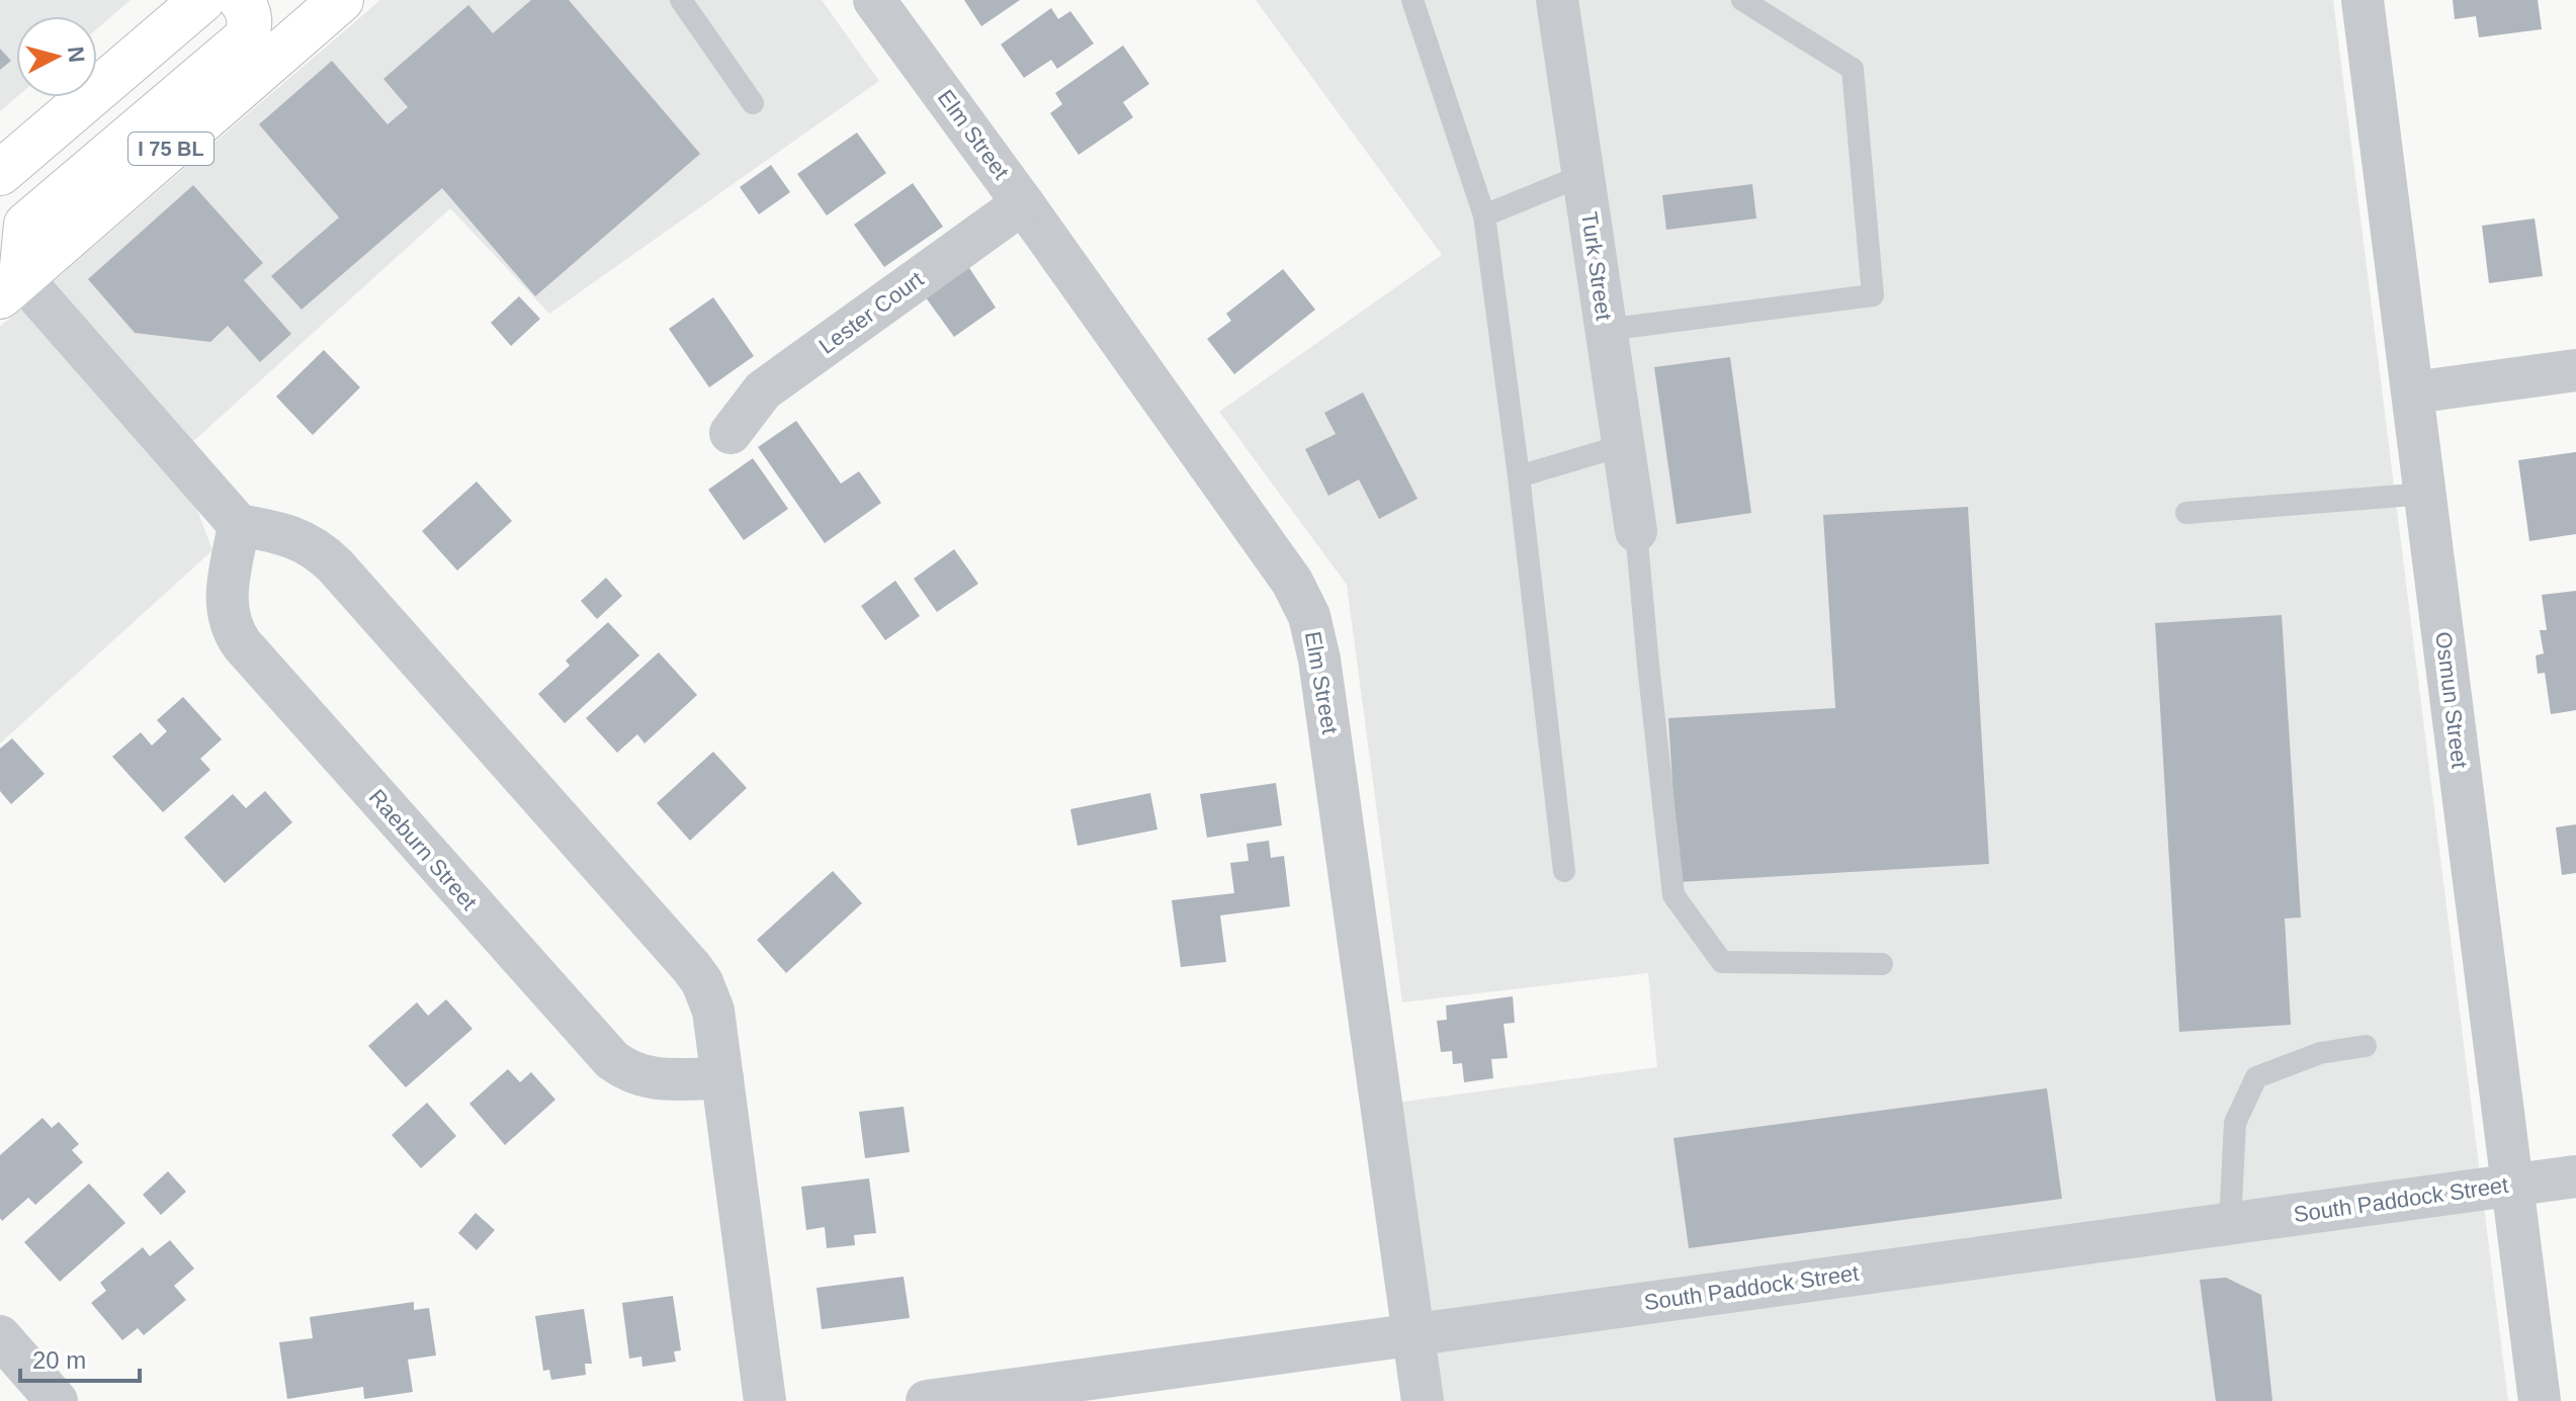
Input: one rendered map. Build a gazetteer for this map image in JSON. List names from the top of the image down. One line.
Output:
{"streets":{"main road":["I 75 BL"],"street":["Elm Street","Turk Street","Lester Court","Osmun Street","Raeburn Street","South Paddock Street"]},"crossings":[["Elm Street","Lester Court"],["Elm Street","South Paddock Street"],["Osmun Street","South Paddock Street"]],"scale_bar":"20 m","north":"right"}
